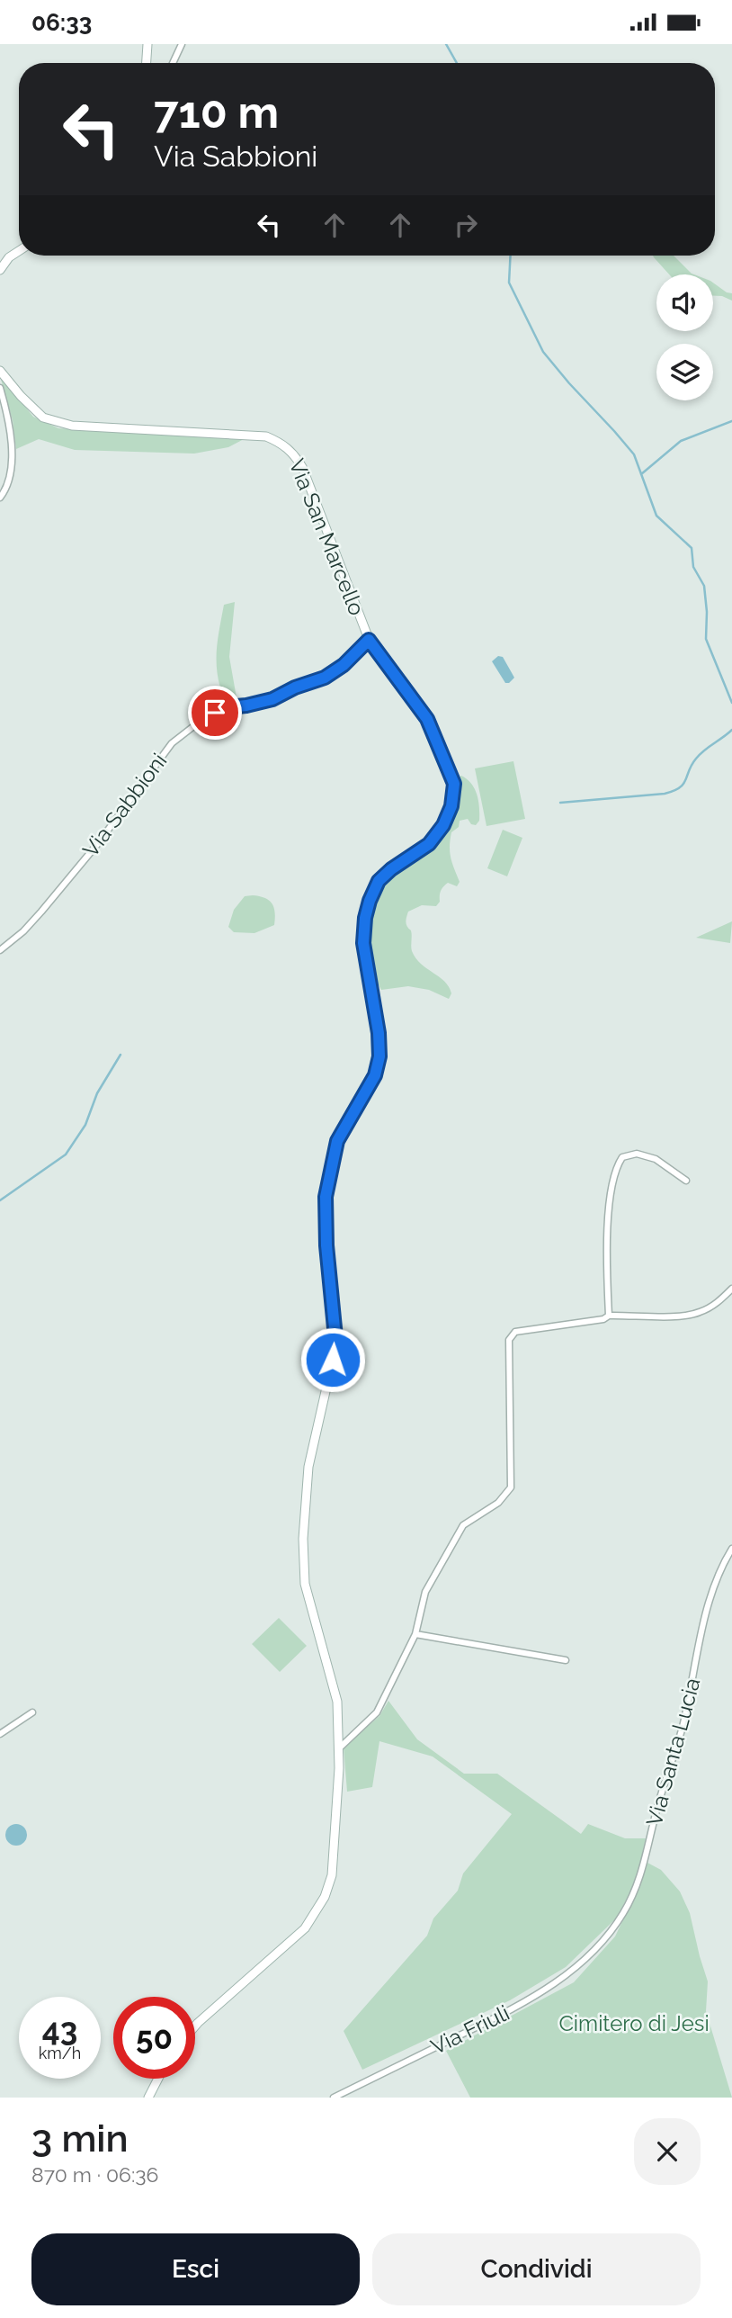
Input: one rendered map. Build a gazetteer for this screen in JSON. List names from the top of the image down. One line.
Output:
{"streets":{"main road":["Via San Marcello"],"street":["Via Sabbioni","Via Santa Lucia","Via Friuli"]},"crossings":[["Via San Marcello","Via Sabbioni"],["Via Santa Lucia","Via Friuli"]],"parks":["Cimitero di Jesi"],"page":{"status":"06:33","turn":["710 m","Via Sabbioni"],"speed":"43 km/h","limit":"50","heading":["3 min","870 m · 06:36"],"buttons":["Esci","Condividi"]}}
